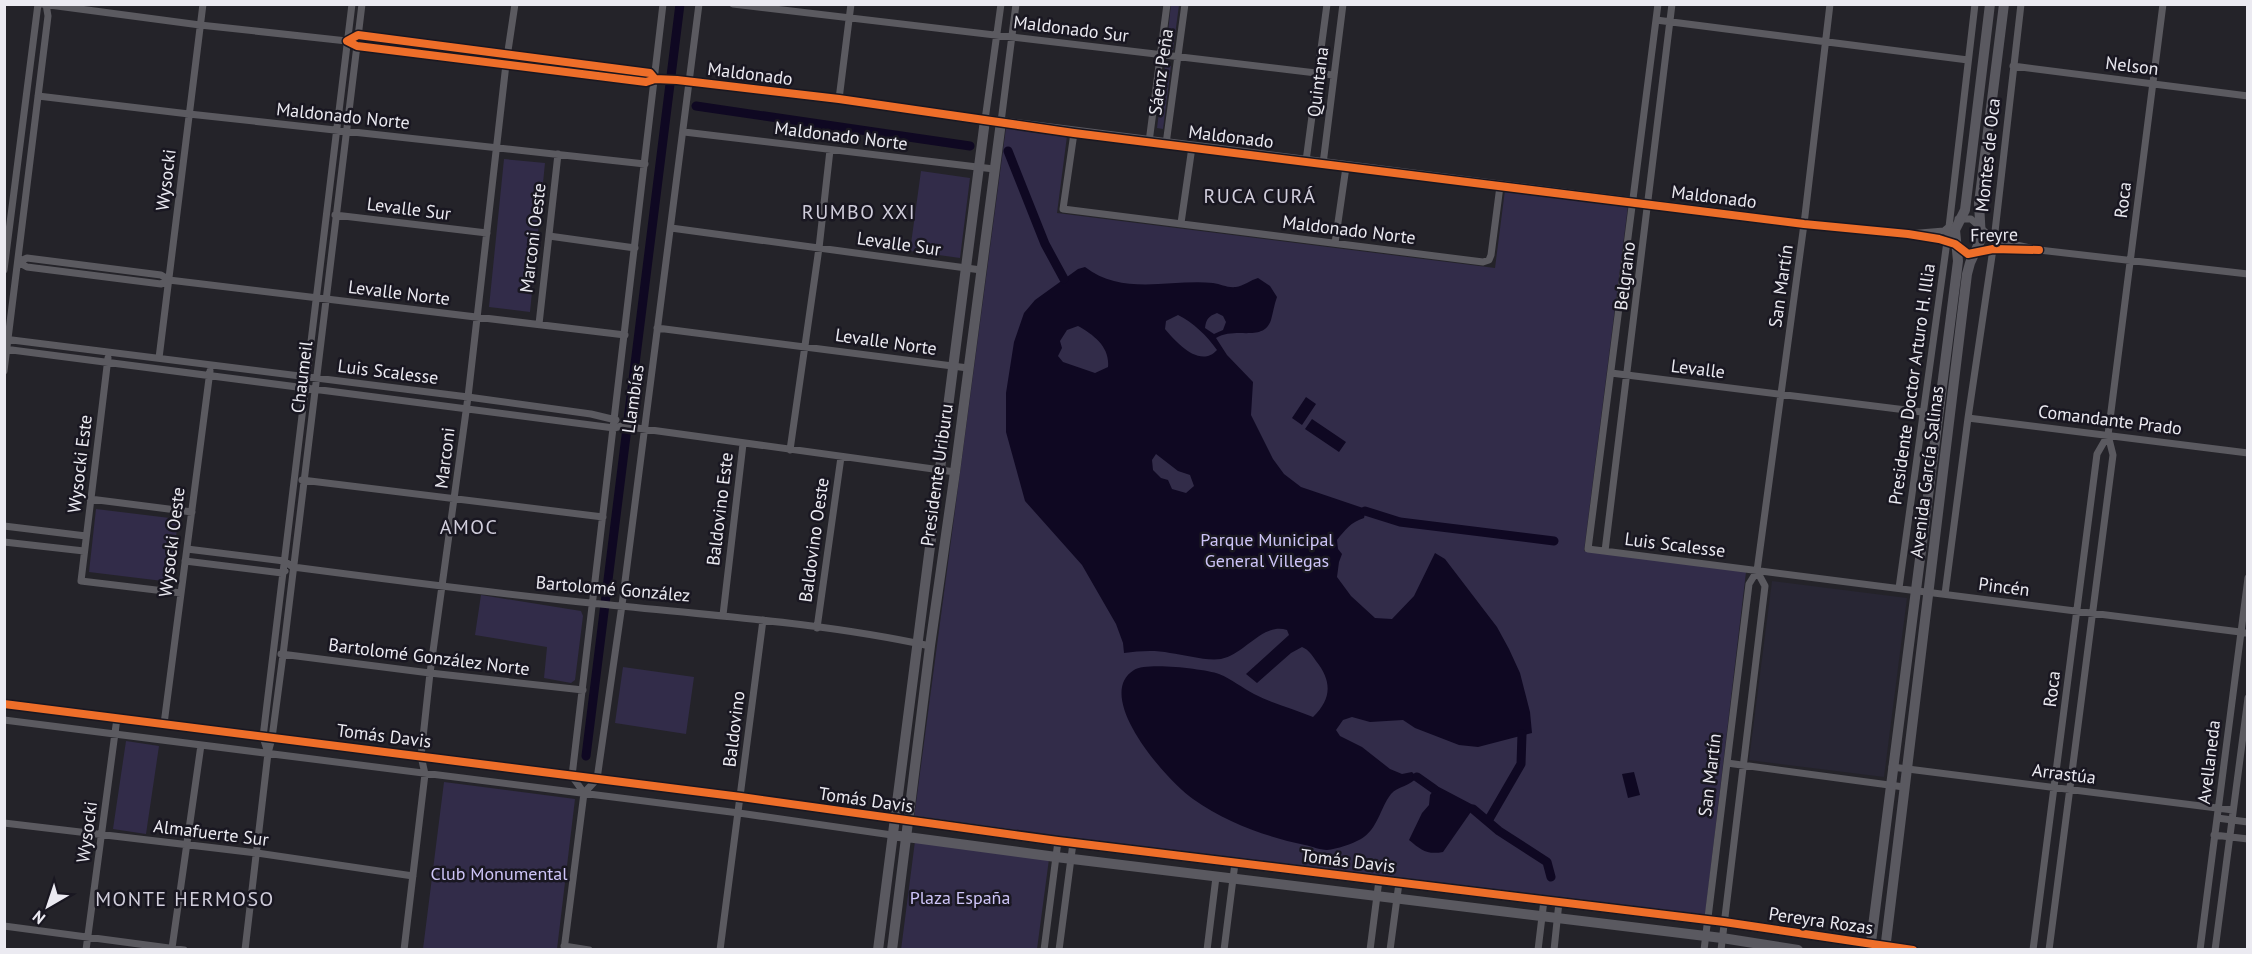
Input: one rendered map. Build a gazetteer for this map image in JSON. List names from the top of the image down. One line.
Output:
{"streets":{"street":["Maldonado Sur","Nelson","Sáenz Peña","Maldonado","Quintana","Maldonado Norte","Montes de Oca","Wysocki","Roca","Levalle Sur","Freyre","Marconi Oeste","Belgrano","San Martín","Levalle Norte","Levalle","Luis Scalesse","Chaumeil","Presidente Doctor Arturo H. Illia","Llambías","Comandante Prado","Marconi","Wysocki Este","Avenida García Salinas","Presidente Uriburu","Baldovino Este","Baldovino Oeste","Wysocki Oeste","Pincén","Bartolomé González","Bartolomé González Norte","Baldovino","Tomás Davis","Avellaneda","Arrastúa","Almafuerte Sur","Pereyra Rozas"]},"crossings":[["Maldonado Sur","Sáenz Peña"],["Maldonado Sur","Quintana"],["Maldonado Sur","Presidente Uriburu"],["Nelson","Montes de Oca"],["Nelson","Roca"],["Sáenz Peña","Maldonado"],["Maldonado","Quintana"],["Maldonado","Maldonado Norte"],["Maldonado","Wysocki"],["Maldonado","Freyre"],["Maldonado","Belgrano"],["Maldonado","San Martín"],["Maldonado","Chaumeil"],["Maldonado","Llambías"],["Maldonado","Marconi"],["Maldonado","Presidente Uriburu"],["Maldonado Norte","Wysocki"],["Maldonado Norte","Marconi Oeste"],["Maldonado Norte","Chaumeil"],["Maldonado Norte","Llambías"],["Maldonado Norte","Marconi"],["Maldonado Norte","Presidente Uriburu"],["Montes de Oca","Freyre"],["Montes de Oca","Comandante Prado"],["Montes de Oca","Pincén"],["Wysocki","Levalle Norte"],["Wysocki","Luis Scalesse"],["Wysocki","Tomás Davis"],["Wysocki","Almafuerte Sur"],["Roca","Freyre"],["Roca","Comandante Prado"],["Roca","Pincén"],["Roca","Arrastúa"],["Levalle Sur","Chaumeil"],["Levalle Sur","Llambías"],["Levalle Sur","Marconi"],["Levalle Sur","Presidente Uriburu"],["Freyre","San Martín"],["Freyre","Presidente Doctor Arturo H. Illia"],["Freyre","Avenida García Salinas"],["Marconi Oeste","Levalle Norte"],["Belgrano","Levalle"],["Belgrano","Luis Scalesse"],["San Martín","Levalle"],["San Martín","Luis Scalesse"],["San Martín","Pincén"],["San Martín","Tomás Davis"],["San Martín","Pereyra Rozas"],["Levalle Norte","Chaumeil"],["Levalle Norte","Llambías"],["Levalle Norte","Marconi"],["Levalle Norte","Presidente Uriburu"],["Luis Scalesse","Chaumeil"],["Luis Scalesse","Llambías"],["Luis Scalesse","Marconi"],["Luis Scalesse","Wysocki Este"],["Luis Scalesse","Presidente Uriburu"],["Luis Scalesse","Baldovino Este"],["Luis Scalesse","Baldovino Oeste"],["Luis Scalesse","Wysocki Oeste"],["Luis Scalesse","Pincén"],["Chaumeil","Bartolomé González"],["Chaumeil","Bartolomé González Norte"],["Chaumeil","Tomás Davis"],["Chaumeil","Almafuerte Sur"],["Presidente Doctor Arturo H. Illia","Avenida García Salinas"],["Presidente Doctor Arturo H. Illia","Pincén"],["Llambías","Bartolomé González"],["Llambías","Bartolomé González Norte"],["Llambías","Tomás Davis"],["Marconi","Bartolomé González"],["Marconi","Bartolomé González Norte"],["Marconi","Tomás Davis"],["Marconi","Almafuerte Sur"],["Wysocki Este","Wysocki Oeste"],["Avenida García Salinas","Pincén"],["Avenida García Salinas","Arrastúa"],["Avenida García Salinas","Pereyra Rozas"],["Presidente Uriburu","Bartolomé González"],["Presidente Uriburu","Tomás Davis"],["Baldovino Este","Bartolomé González"],["Baldovino Oeste","Bartolomé González"],["Wysocki Oeste","Bartolomé González"],["Wysocki Oeste","Tomás Davis"],["Pincén","Avellaneda"],["Bartolomé González","Baldovino"],["Baldovino","Tomás Davis"],["Tomás Davis","Pereyra Rozas"],["Avellaneda","Arrastúa"]],"districts":["RUCA CURÁ","RUMBO XXI","AMOC","MONTE HERMOSO"],"parks":["Parque Municipal General Villegas","Club Monumental","Plaza España"],"north":"bottom left"}
